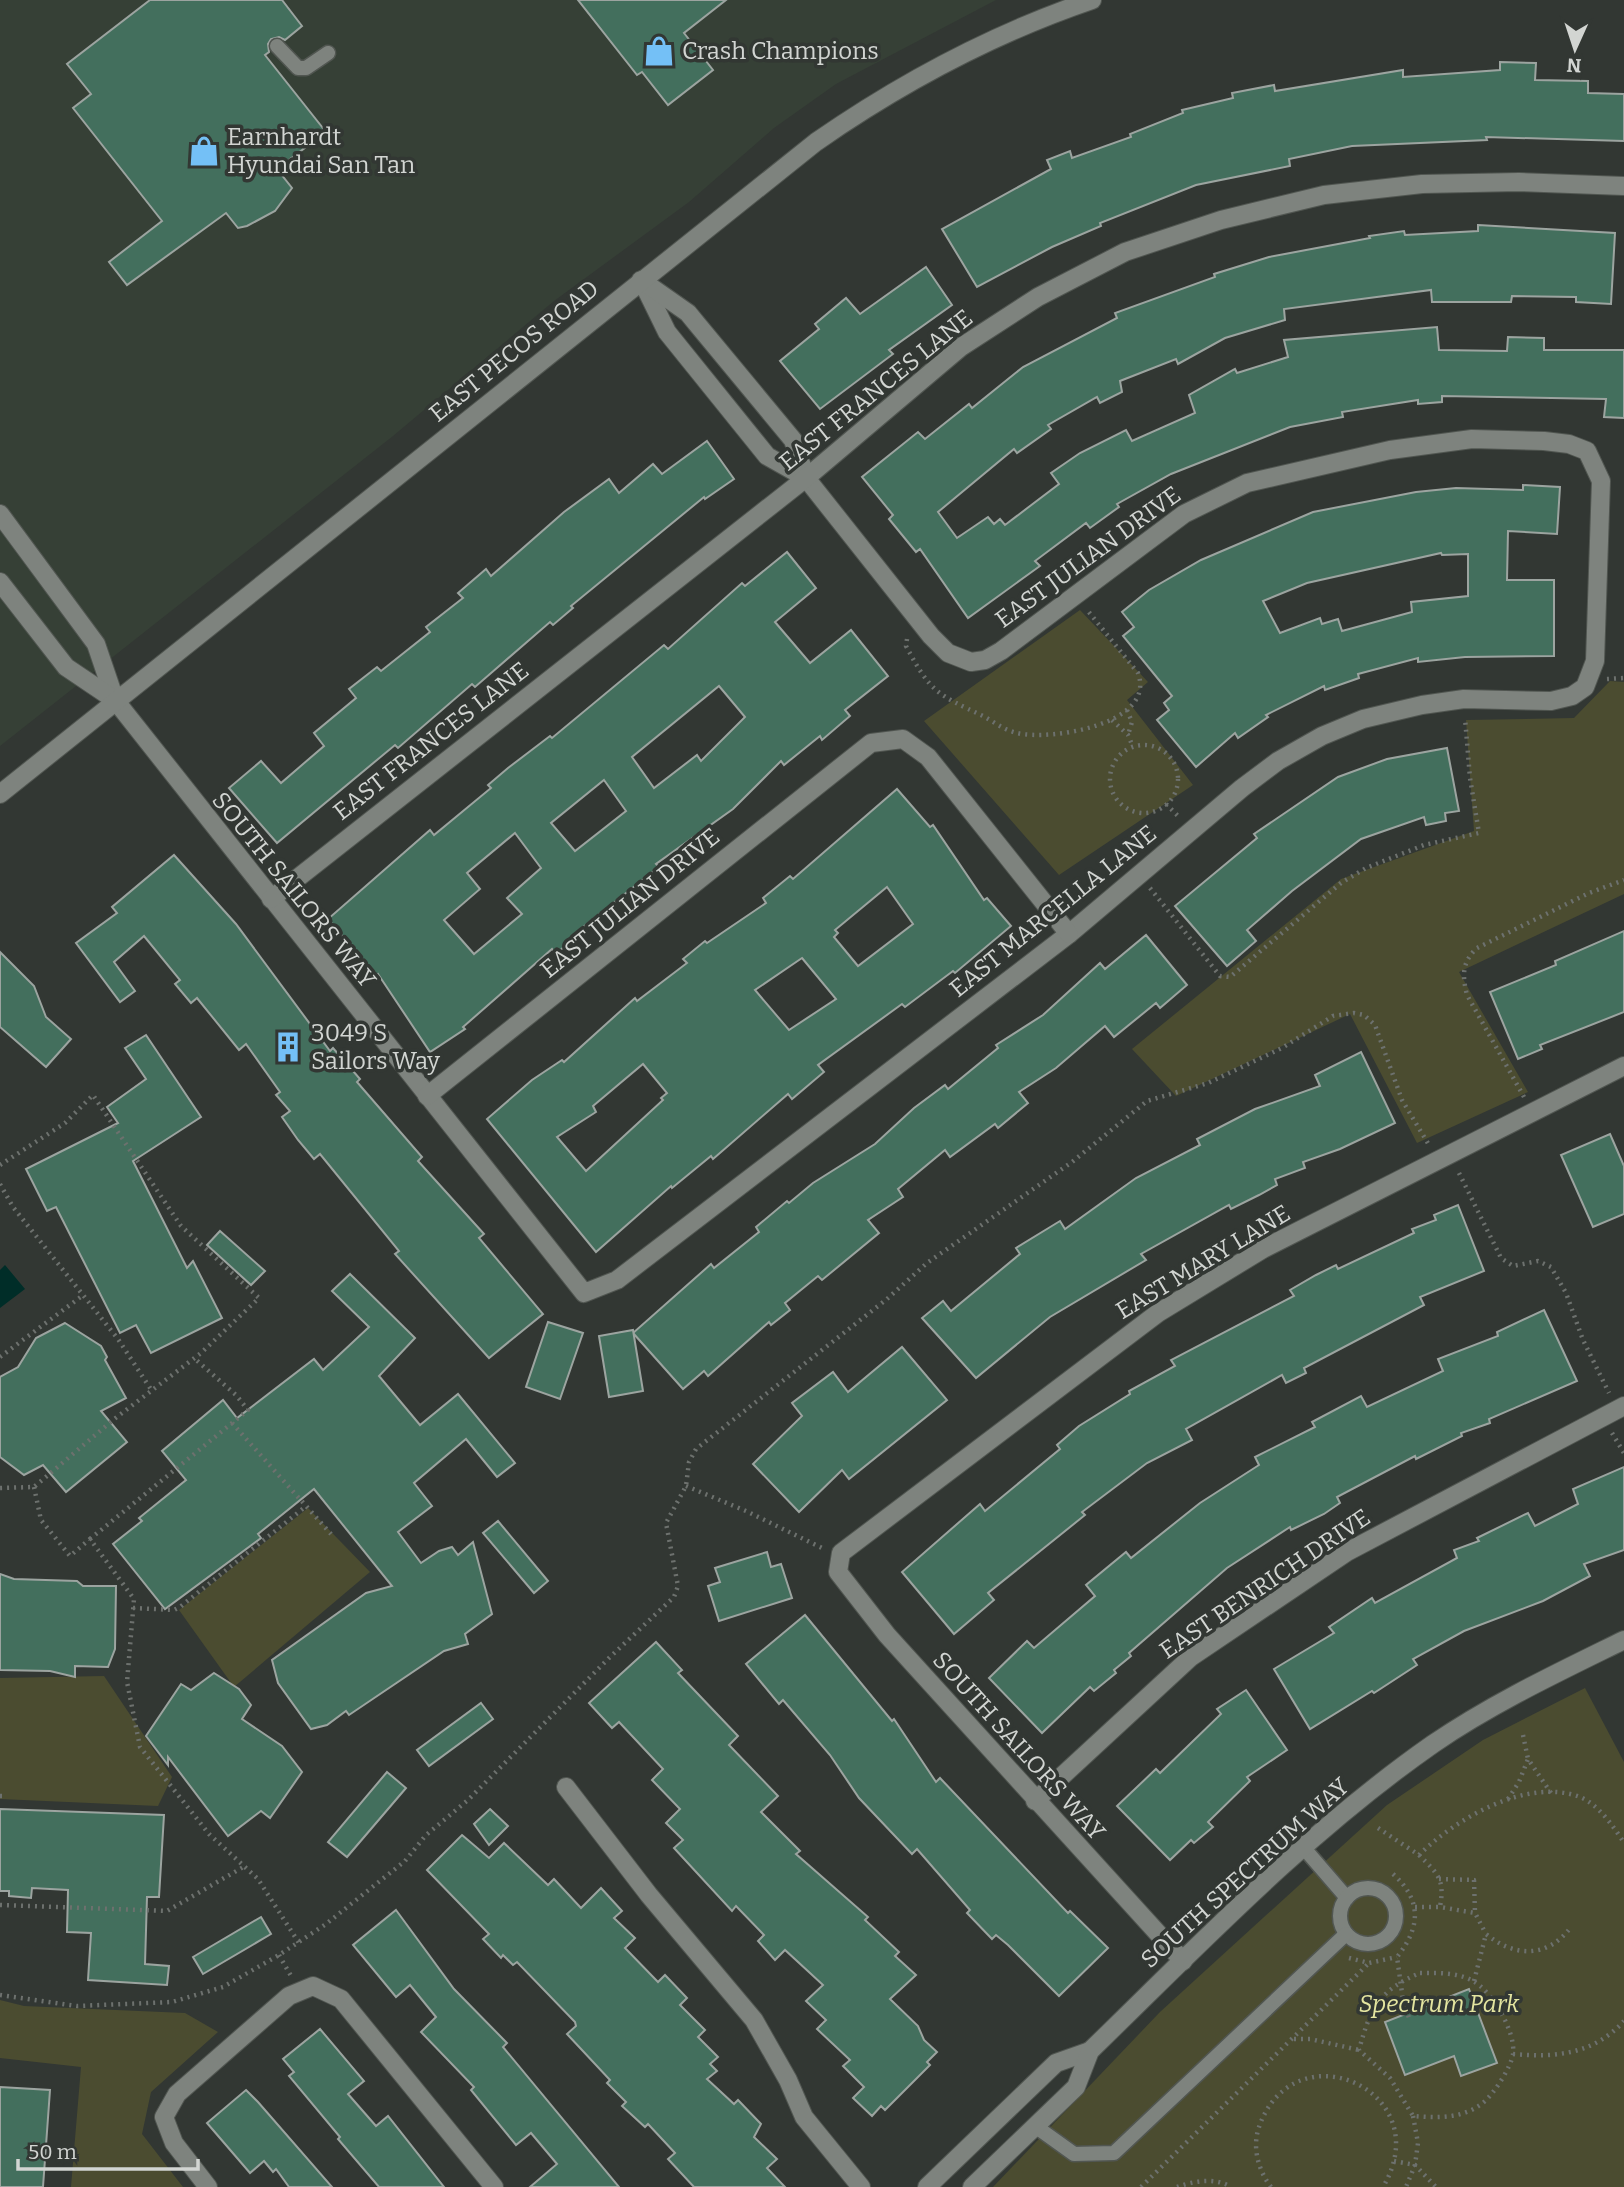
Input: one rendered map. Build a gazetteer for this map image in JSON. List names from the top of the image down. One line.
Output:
{"streets":{"street":["EAST PECOS ROAD","EAST FRANCES LANE","EAST JULIAN DRIVE","SOUTH SAILORS WAY","EAST MARCELLA LANE","EAST MARY LANE","EAST BENRICH DRIVE","SOUTH SPECTRUM WAY"]},"crossings":[["EAST PECOS ROAD","SOUTH SAILORS WAY"],["EAST FRANCES LANE","EAST JULIAN DRIVE"],["EAST FRANCES LANE","SOUTH SAILORS WAY"],["EAST JULIAN DRIVE","SOUTH SAILORS WAY"],["EAST JULIAN DRIVE","EAST MARCELLA LANE"],["SOUTH SAILORS WAY","EAST MARCELLA LANE"],["SOUTH SAILORS WAY","EAST MARY LANE"],["SOUTH SAILORS WAY","EAST BENRICH DRIVE"],["SOUTH SAILORS WAY","SOUTH SPECTRUM WAY"]],"parks":["Spectrum Park"],"places":{"shop":["Crash Champions","Earnhardt Hyundai San Tan"],"building":["3049 S Sailors Way"]},"scale_bar":"50 m","north":"bottom"}
